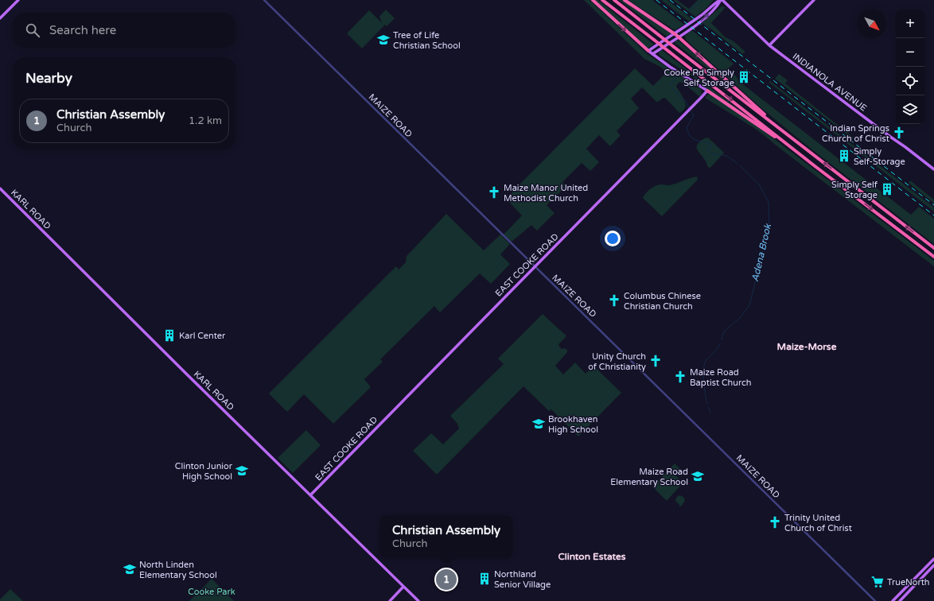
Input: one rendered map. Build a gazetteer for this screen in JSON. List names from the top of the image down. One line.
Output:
{"streets":{"main road":["INDIANOLA AVENUE","KARL ROAD","EAST COOKE ROAD"],"street":["MAIZE ROAD"]},"crossings":[["MAIZE ROAD","EAST COOKE ROAD"],["KARL ROAD","EAST COOKE ROAD"]],"districts":["Maize-Morse","Clinton Estates"],"water":["Adena Brook"],"parks":["Cooke Park"],"places":{"school or university":["Tree of Life Christian School","Brookhaven High School","Clinton Junior High School","Maize Road Elementary School","North Linden Elementary School"],"building":["Cooke Rd Simply Self Storage","Simply Self-Storage","Simply Self Storage","Karl Center","Northland Senior Village"],"church":["Indian Springs Church of Christ","Maize Manor United Methodist Church","Columbus Chinese Christian Church","Unity Church of Christianity","Maize Road Baptist Church","Trinity United Church of Christ"],"supermarket":["TrueNorth"]},"north":"bottom right","page":{"map_buttons":["+","−"],"search":"Search here","heading":"Nearby","list":[{"mark":"1","name":"Christian Assembly","note":"Church","value":"1.2 km"}],"popup":["Christian Assembly","Church"],"pins":"1"}}
